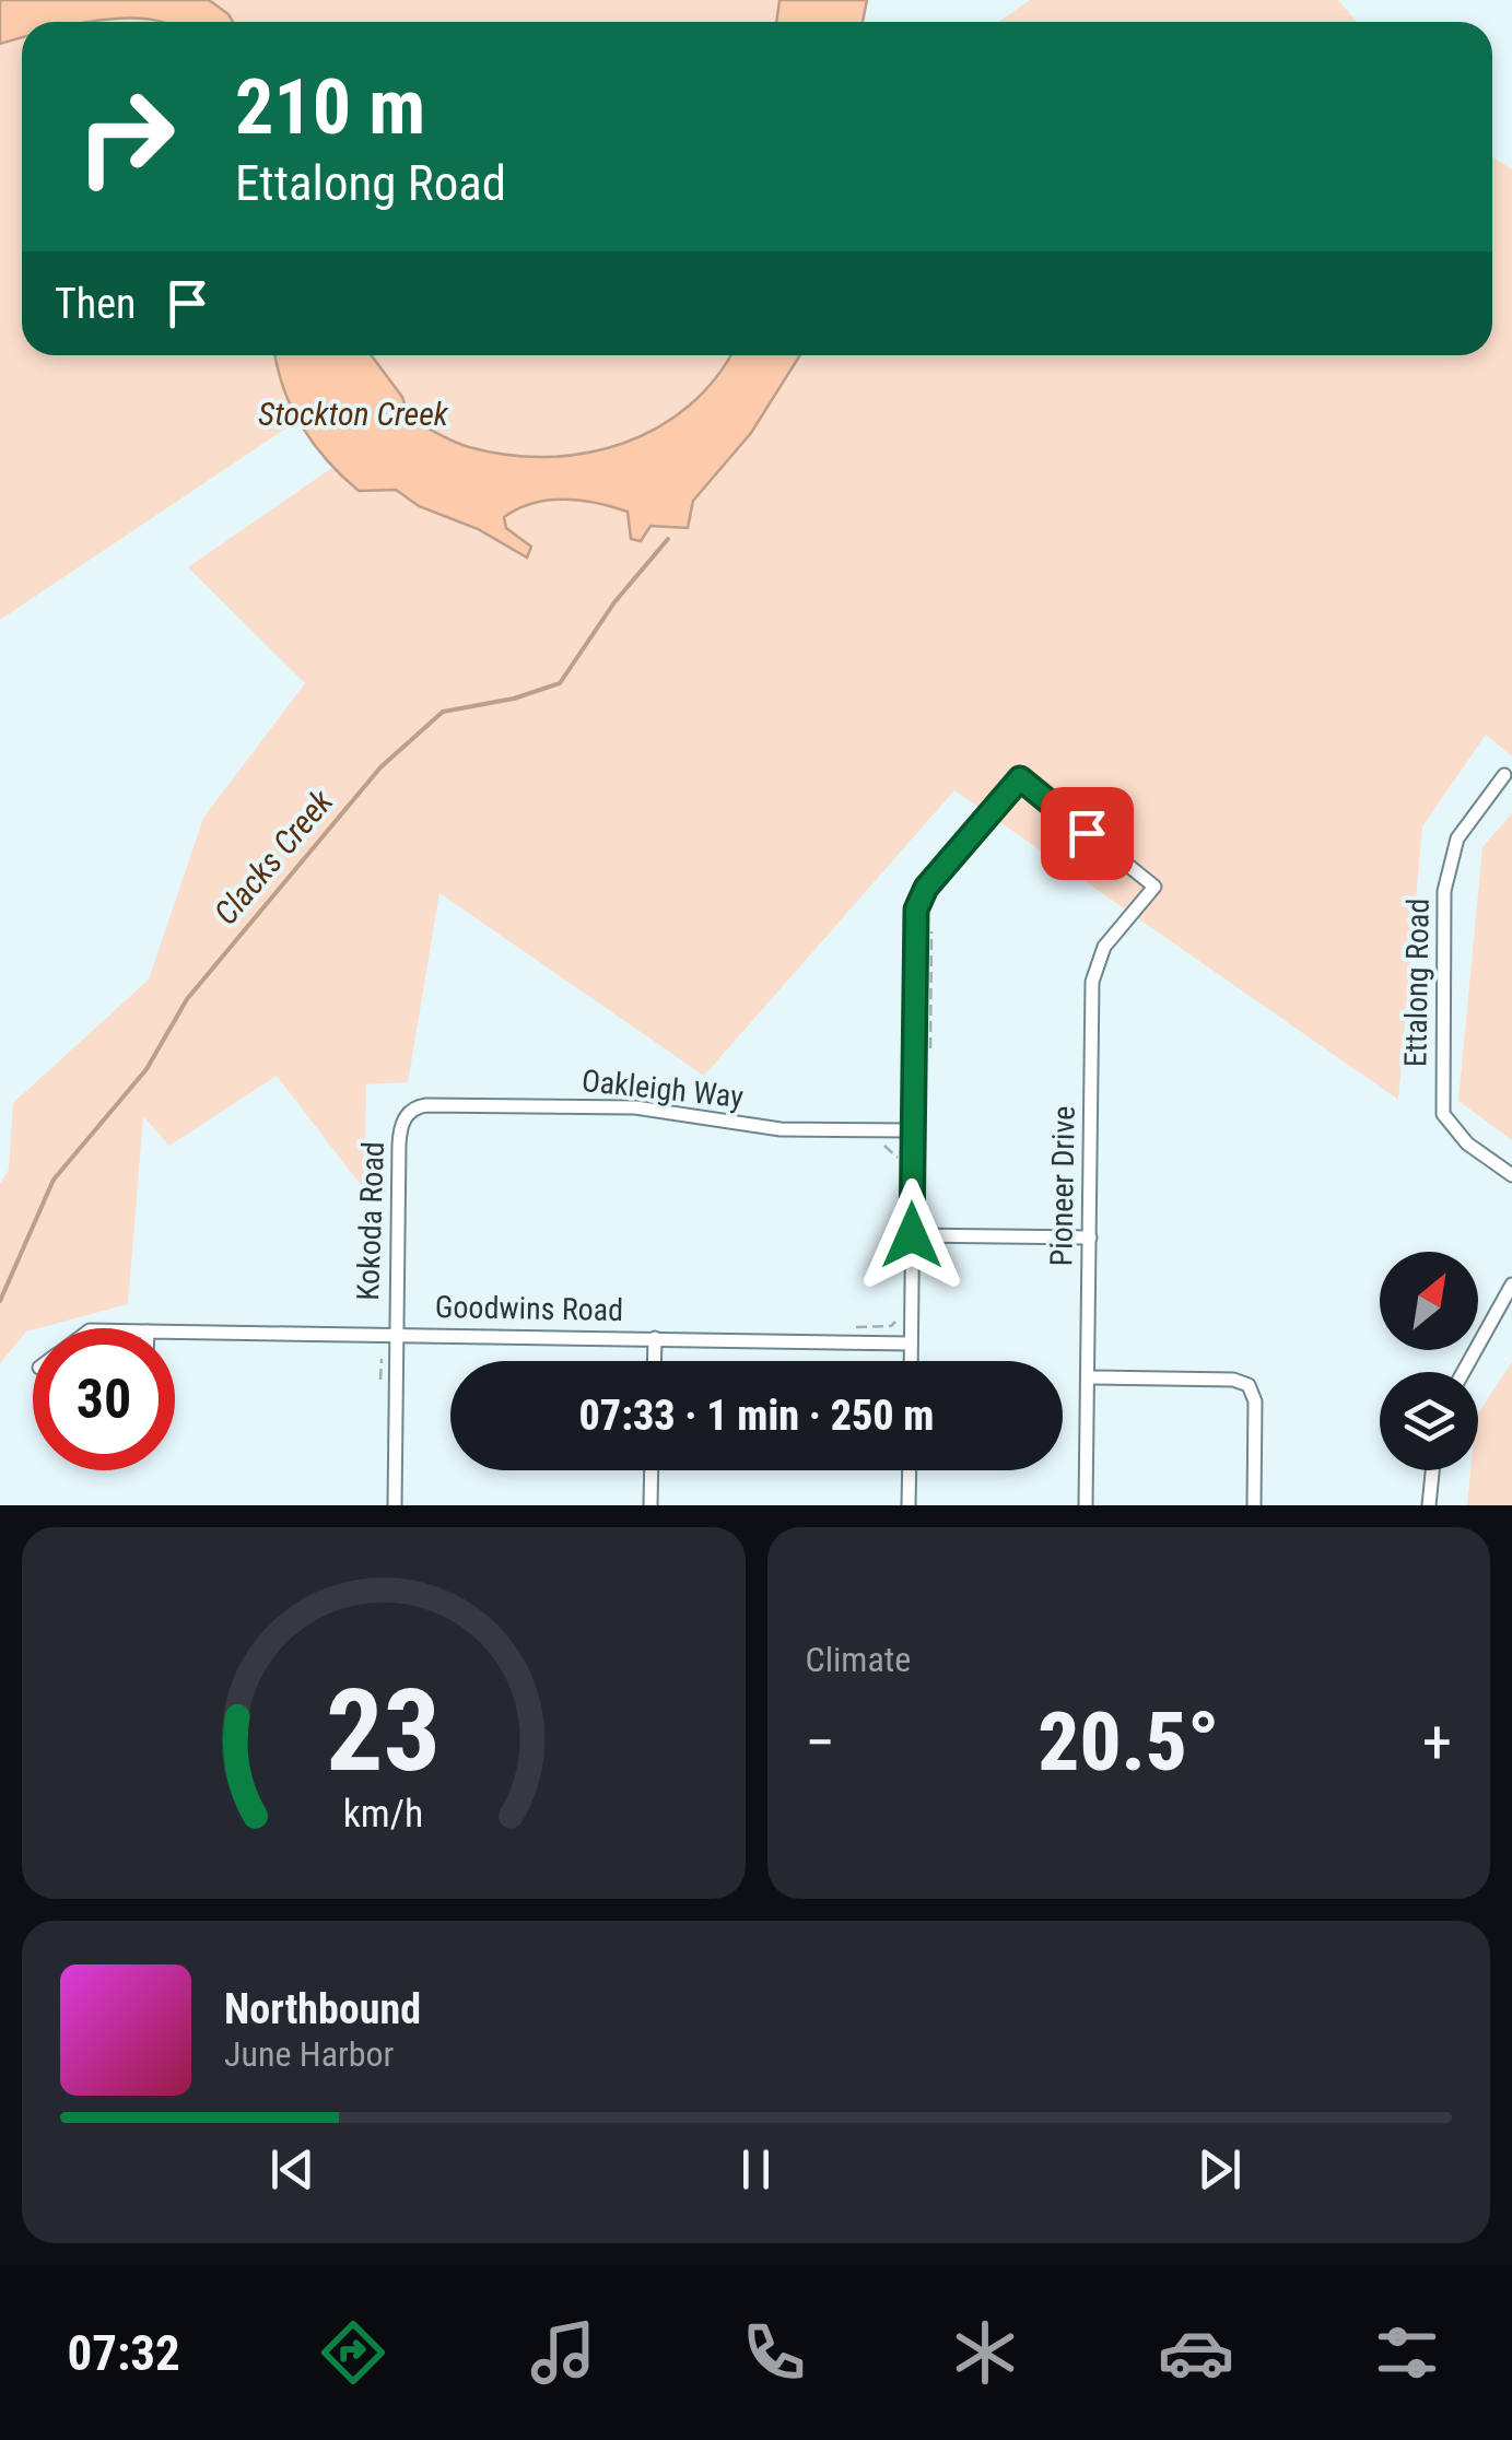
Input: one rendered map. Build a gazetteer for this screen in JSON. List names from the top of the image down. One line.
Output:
{"streets":{"street":["Ettalong Road","Oakleigh Way","Pioneer Drive","Kokoda Road","Goodwins Road"]},"crossings":[["Oakleigh Way","Pioneer Drive"],["Oakleigh Way","Kokoda Road"],["Kokoda Road","Goodwins Road"]],"water":["Stockton Creek","Clacks Creek"],"north":"top right","page":{"turn":["210 m","Ettalong Road"],"then":"Then","limit":"30","trip":"07:33 · 1 min · 250 m","tile":"Climate","heat":["−","20.5°","+"],"song":["Northbound","June Harbor"],"tabs":"07:32","gauge":["23","km/h"]}}
